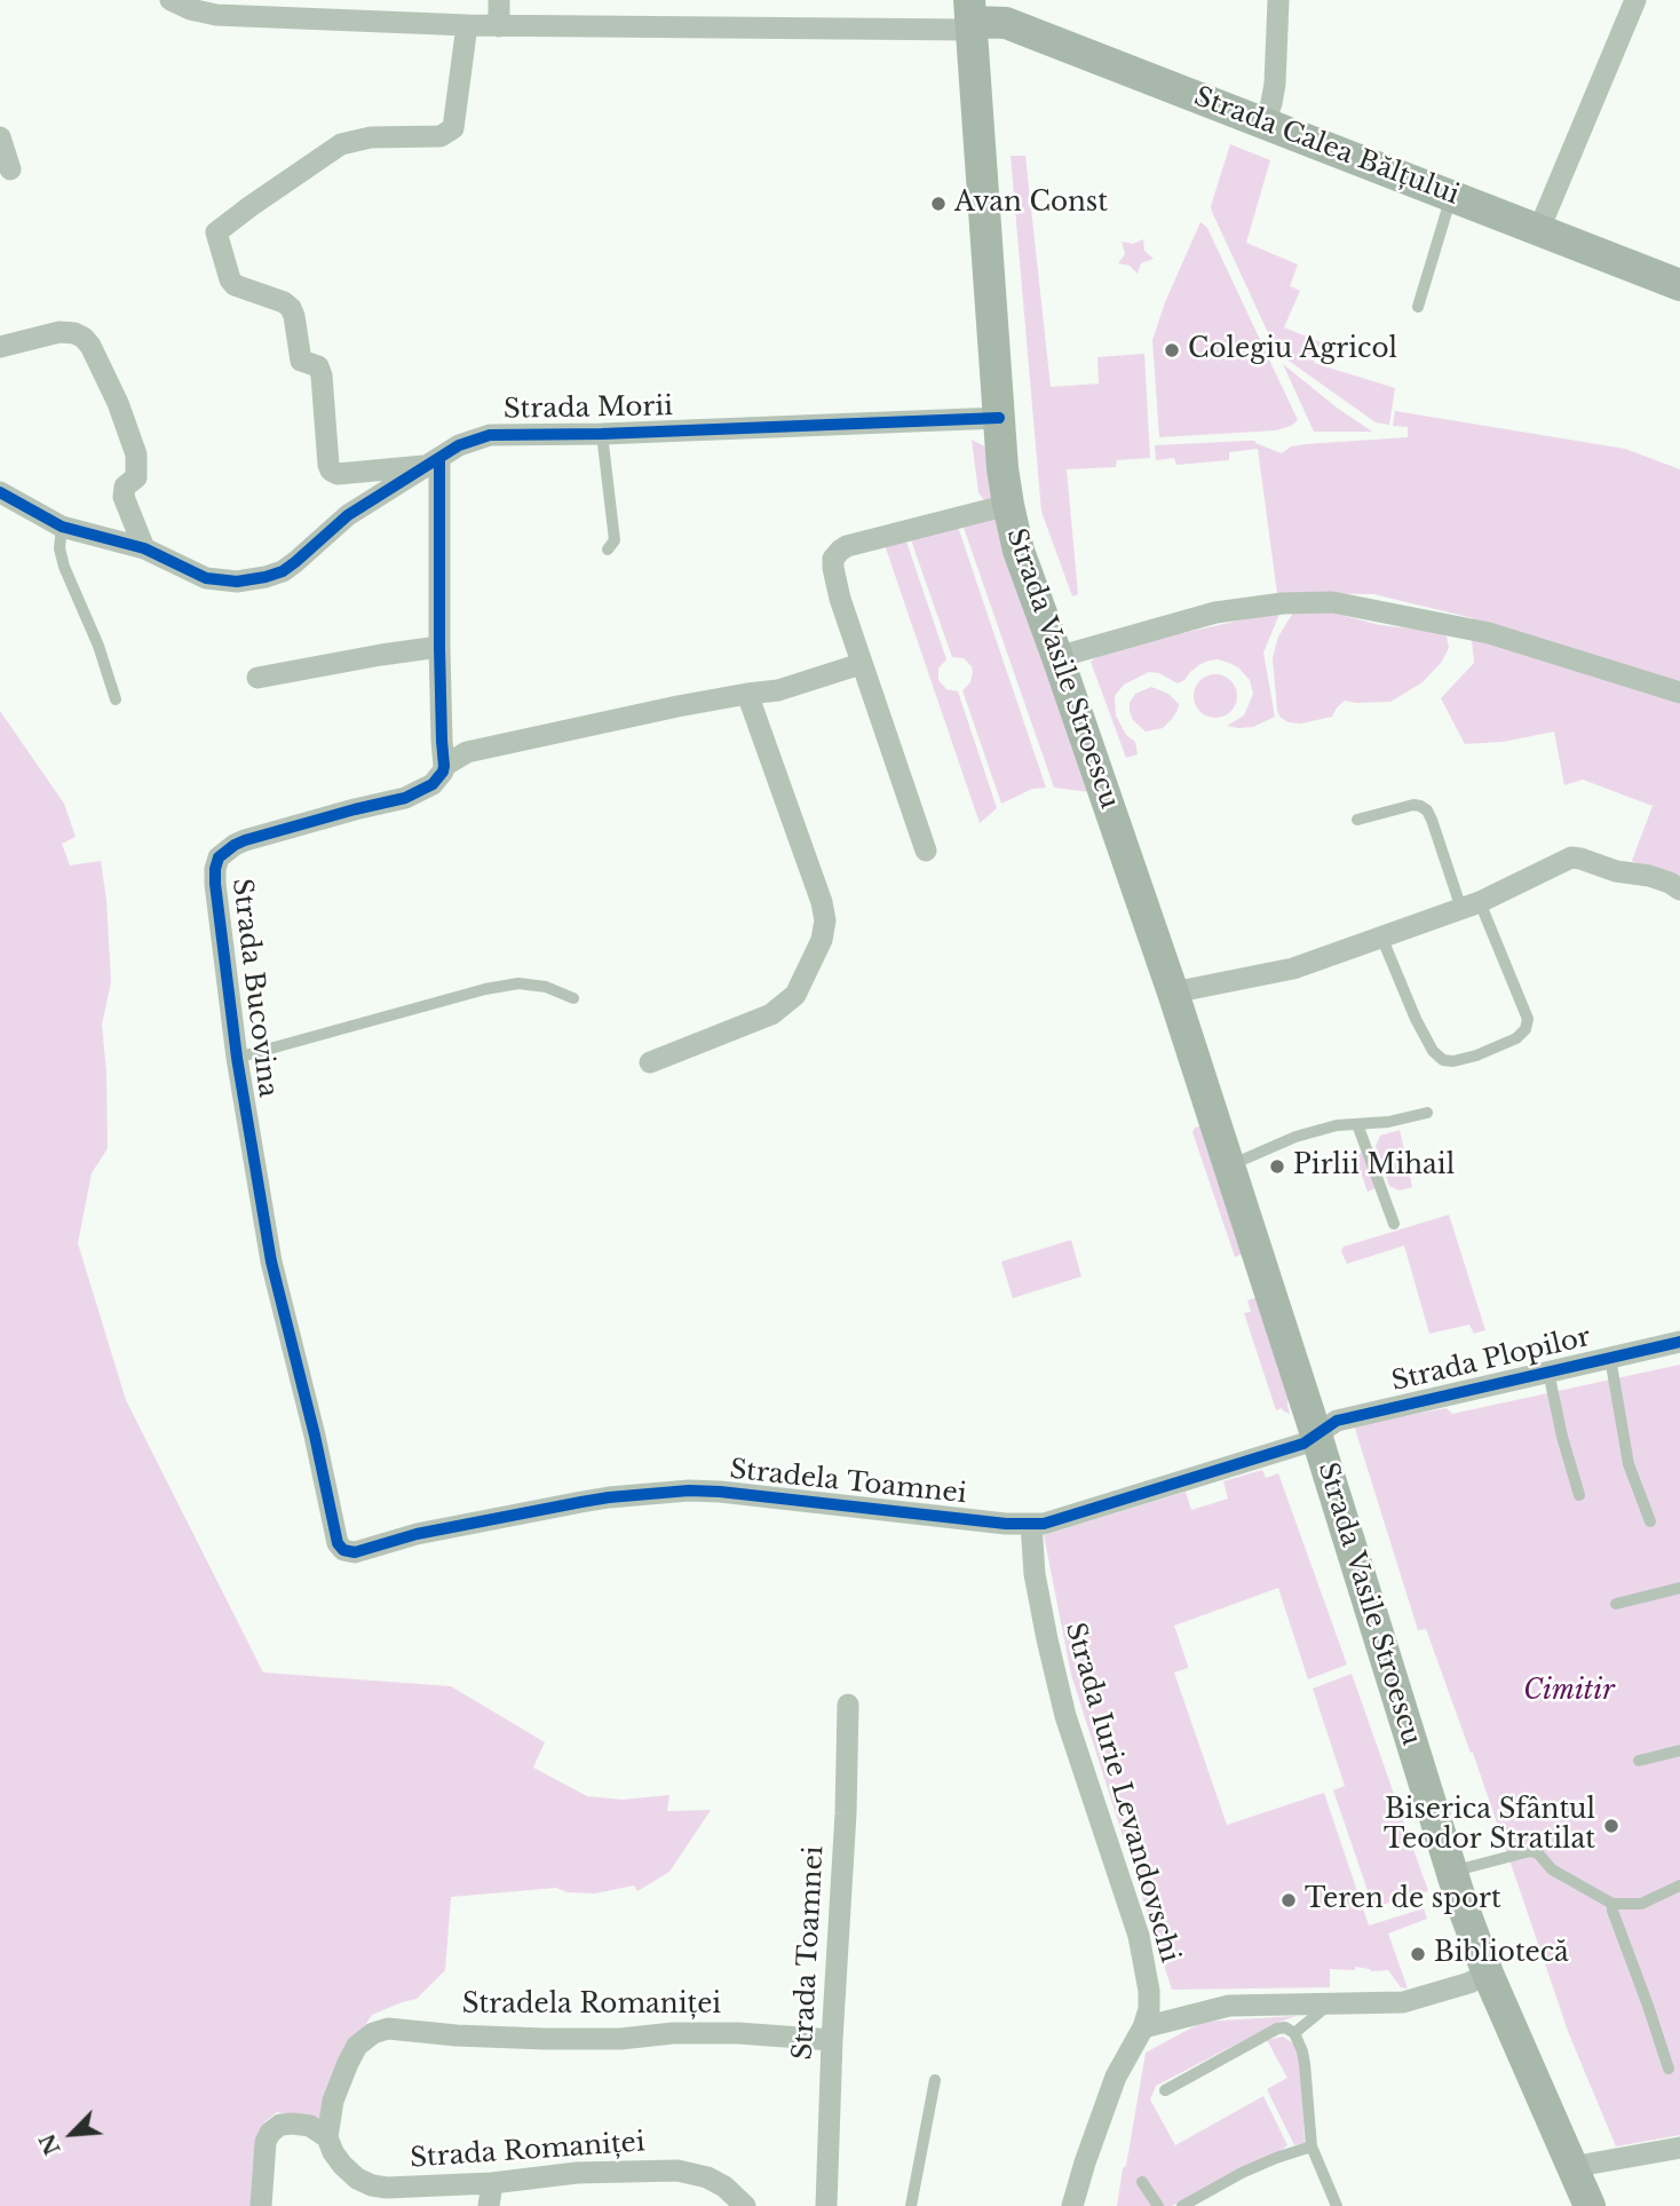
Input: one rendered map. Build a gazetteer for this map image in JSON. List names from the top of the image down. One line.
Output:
{"streets":{"main road":["Strada Calea Bălțului","Strada Vasile Stroescu"],"street":["Strada Morii","Strada Bucovina","Strada Plopilor","Stradela Toamnei","Strada Iurie Levandovschi","Strada Toamnei","Stradela Romaniței","Strada Romaniței"]},"crossings":[["Strada Calea Bălțului","Strada Vasile Stroescu"],["Strada Morii","Strada Vasile Stroescu"],["Strada Vasile Stroescu","Strada Plopilor"],["Strada Vasile Stroescu","Stradela Toamnei"],["Strada Bucovina","Stradela Toamnei"],["Strada Plopilor","Stradela Toamnei"],["Stradela Toamnei","Strada Iurie Levandovschi"],["Strada Toamnei","Stradela Romaniței"],["Stradela Romaniței","Strada Romaniței"]],"parks":["Cimitir"],"places":["Avan Const","Colegiu Agricol","Pirlii Mihail","Biserica Sfântul Teodor Stratilat","Teren de sport","Bibliotecă"],"north":"bottom left"}
